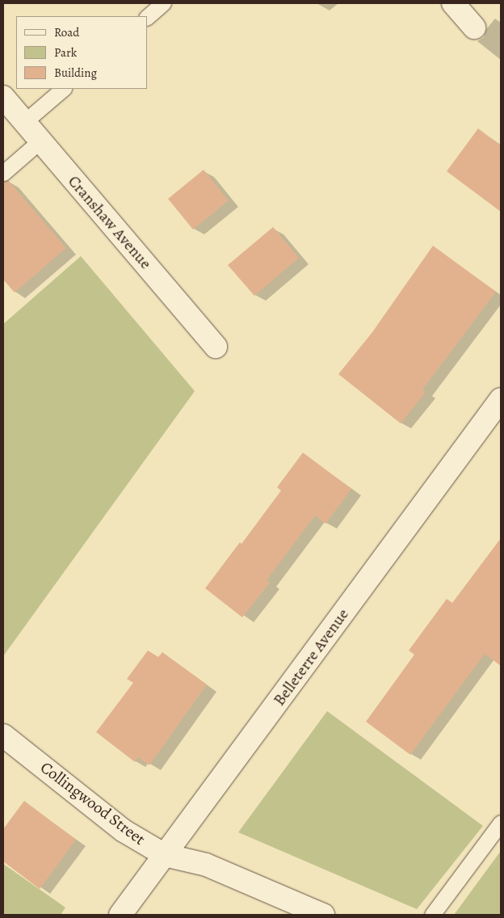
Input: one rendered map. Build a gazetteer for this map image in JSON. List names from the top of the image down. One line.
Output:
{"streets":{"street":["Cranshaw Avenue","Belleterre Avenue","Collingwood Street"]},"crossings":[["Belleterre Avenue","Collingwood Street"]],"legend":["Road","Park","Building"]}
